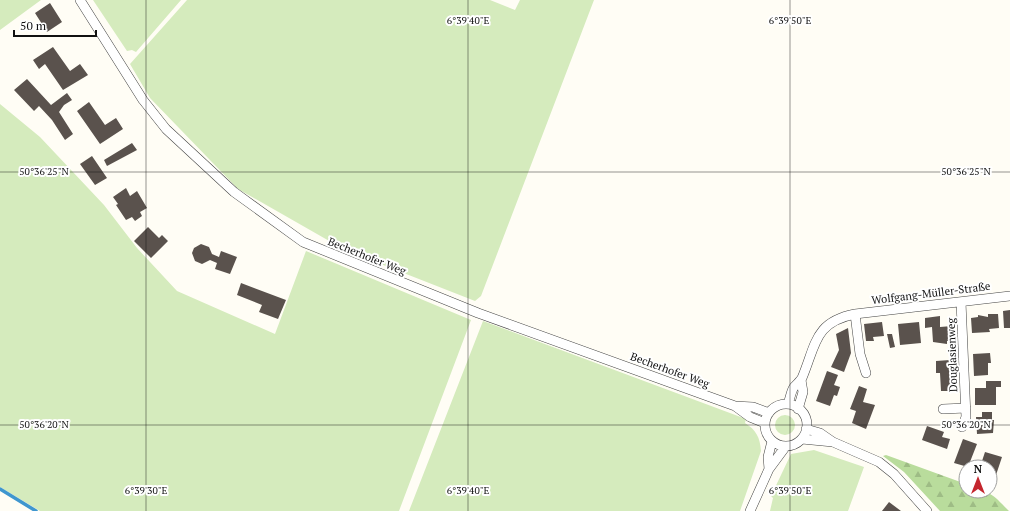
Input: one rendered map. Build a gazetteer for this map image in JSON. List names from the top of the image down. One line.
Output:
{"streets":{"street":["Becherhofer Weg","Wolfgang-Müller-Straße","Douglasienweg"]},"crossings":[["Becherhofer Weg","Wolfgang-Müller-Straße"],["Wolfgang-Müller-Straße","Douglasienweg"]],"scale_bar":"50 m","north":"top","coordinates":["6°39'40\"E","6°39'50\"E","50°36'25\"N","50°36'20\"N","6°39'30\"E"]}
